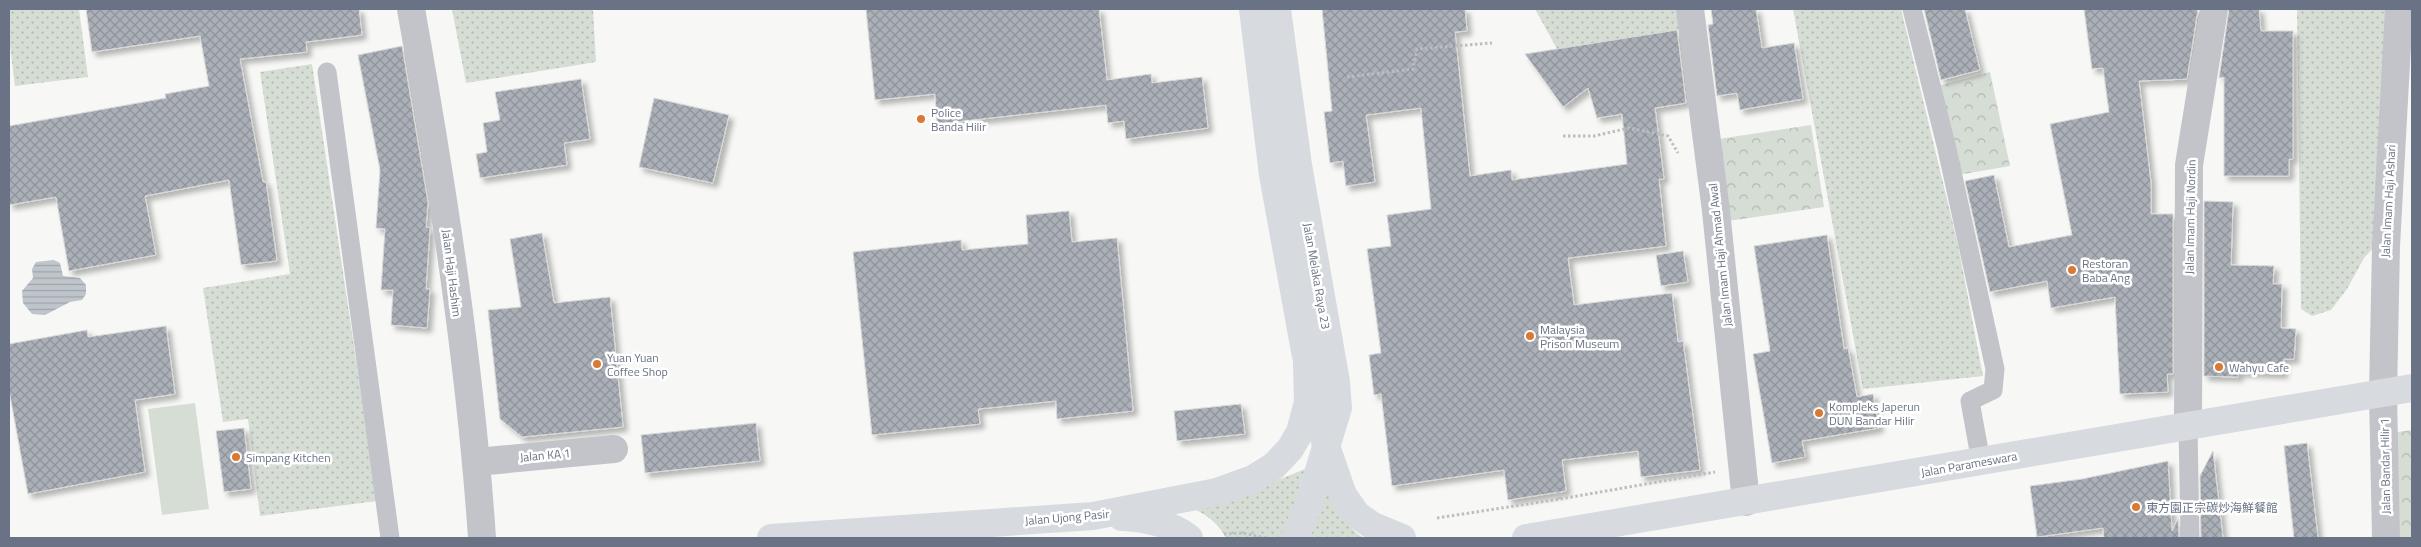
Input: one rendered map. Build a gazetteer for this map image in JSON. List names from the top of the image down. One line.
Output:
{"streets":{"main road":["Jalan Melaka Raya 23","Jalan Parameswara","Jalan Ujong Pasir"],"street":["Jalan Imam Haji Ashari","Jalan Imam Haji Nordin","Jalan Imam Haji Ahmad Awal","Jalan Haji Hashim","Jalan KA 1","Jalan Bandar Hilir 1"]},"crossings":[["Jalan Imam Haji Ashari","Jalan Parameswara"],["Jalan Imam Haji Ashari","Jalan Bandar Hilir 1"],["Jalan Imam Haji Nordin","Jalan Parameswara"],["Jalan Imam Haji Ahmad Awal","Jalan Parameswara"],["Jalan Haji Hashim","Jalan KA 1"],["Jalan Melaka Raya 23","Jalan Ujong Pasir"],["Jalan Parameswara","Jalan Bandar Hilir 1"]],"places":["Police Banda Hilir","Restoran Baba Ang","Malaysia Prison Museum","Yuan Yuan Coffee Shop","Wahyu Cafe","Kompleks Japerun DUN Bandar Hilir","Simpang Kitchen","東方園正宗碳炒海鮮餐館"]}
